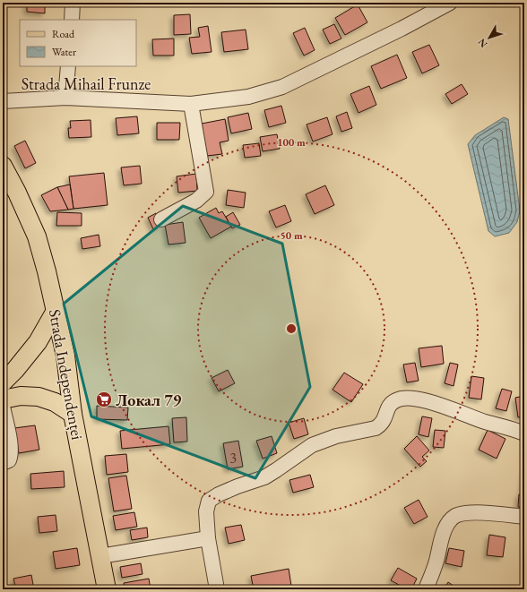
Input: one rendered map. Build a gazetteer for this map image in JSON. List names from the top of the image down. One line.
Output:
{"streets":{"main road":["Strada Independenței"],"street":["Strada Mihail Frunze"]},"places":{"supermarket":["Локал 79"]},"house_numbers":["3"],"legend":["Road","Water"],"north":"bottom left","rings":["100 m","50 m"]}
